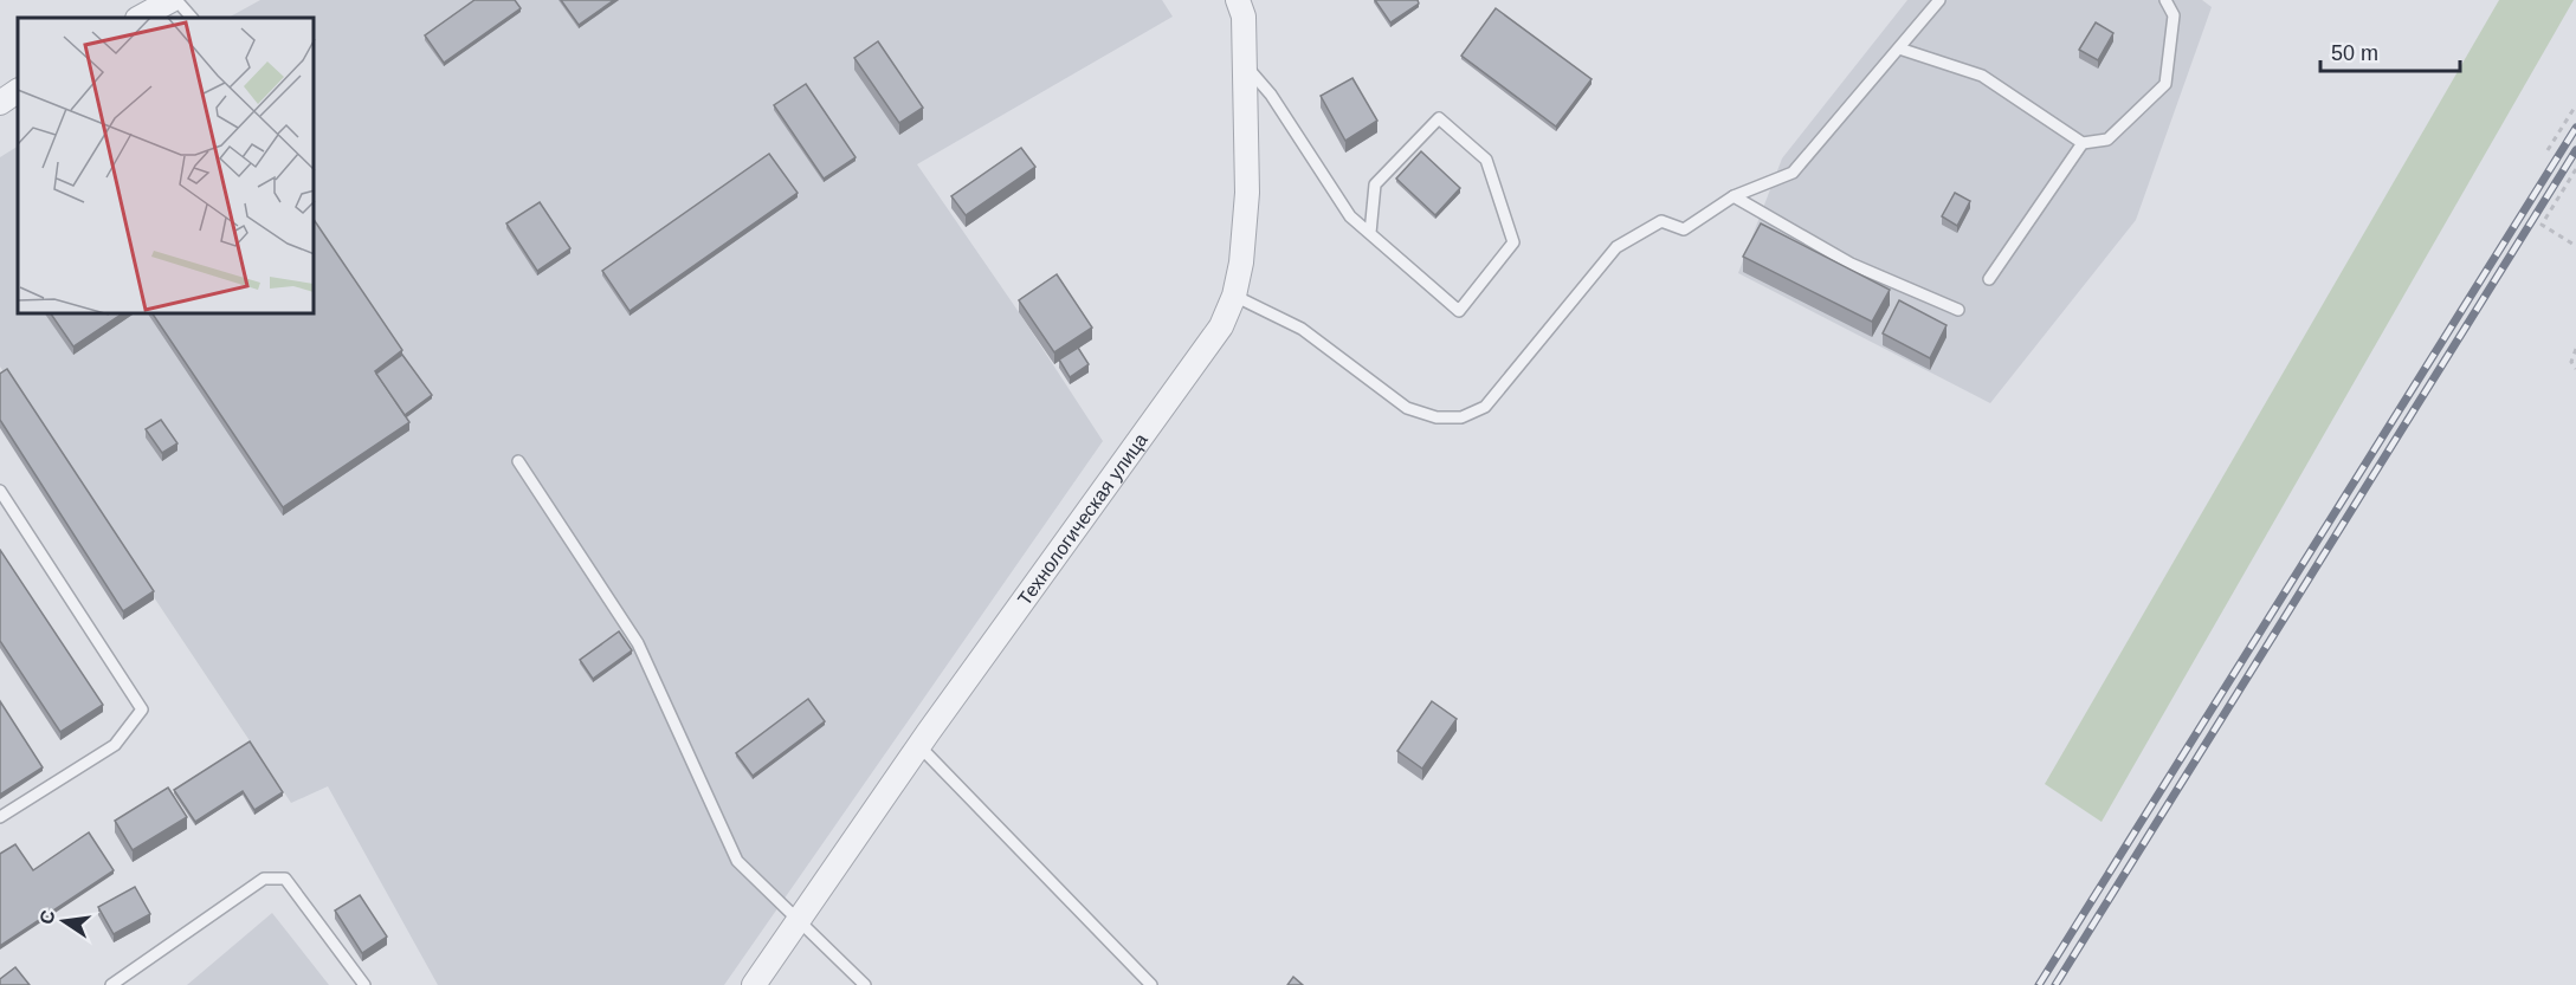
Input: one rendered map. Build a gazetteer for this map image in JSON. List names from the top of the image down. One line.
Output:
{"streets":{"street":["Технологическая улица"]},"scale_bar":"50 m","north":"left"}
